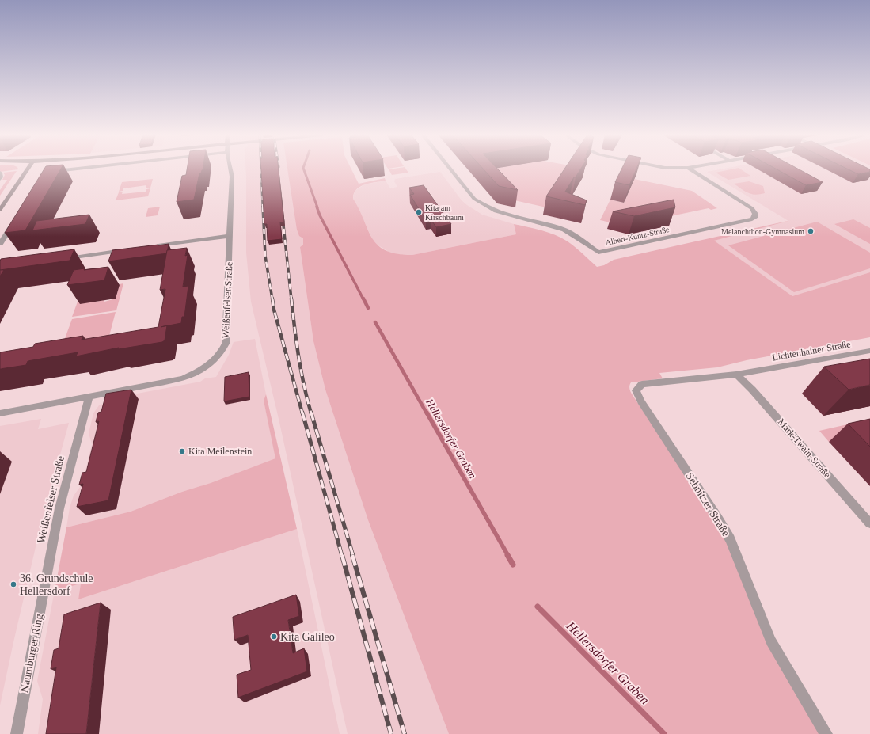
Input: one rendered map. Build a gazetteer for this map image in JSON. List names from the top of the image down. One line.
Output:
{"streets":{"street":["Albert-Kuntz-Straße","Weißenfelser Straße","Lichtenhainer Straße","Mark-Twain-Straße","Sebnitzer Straße","Naumburger Ring"]},"crossings":[["Weißenfelser Straße","Naumburger Ring"],["Lichtenhainer Straße","Sebnitzer Straße"],["Mark-Twain-Straße","Sebnitzer Straße"]],"water":["Hellersdorfer Graben"],"places":["Kita am Kirschbaum","Melanchthon-Gymnasium","Kita Meilenstein","36. Grundschule Hellersdorf","Kita Galileo"]}
